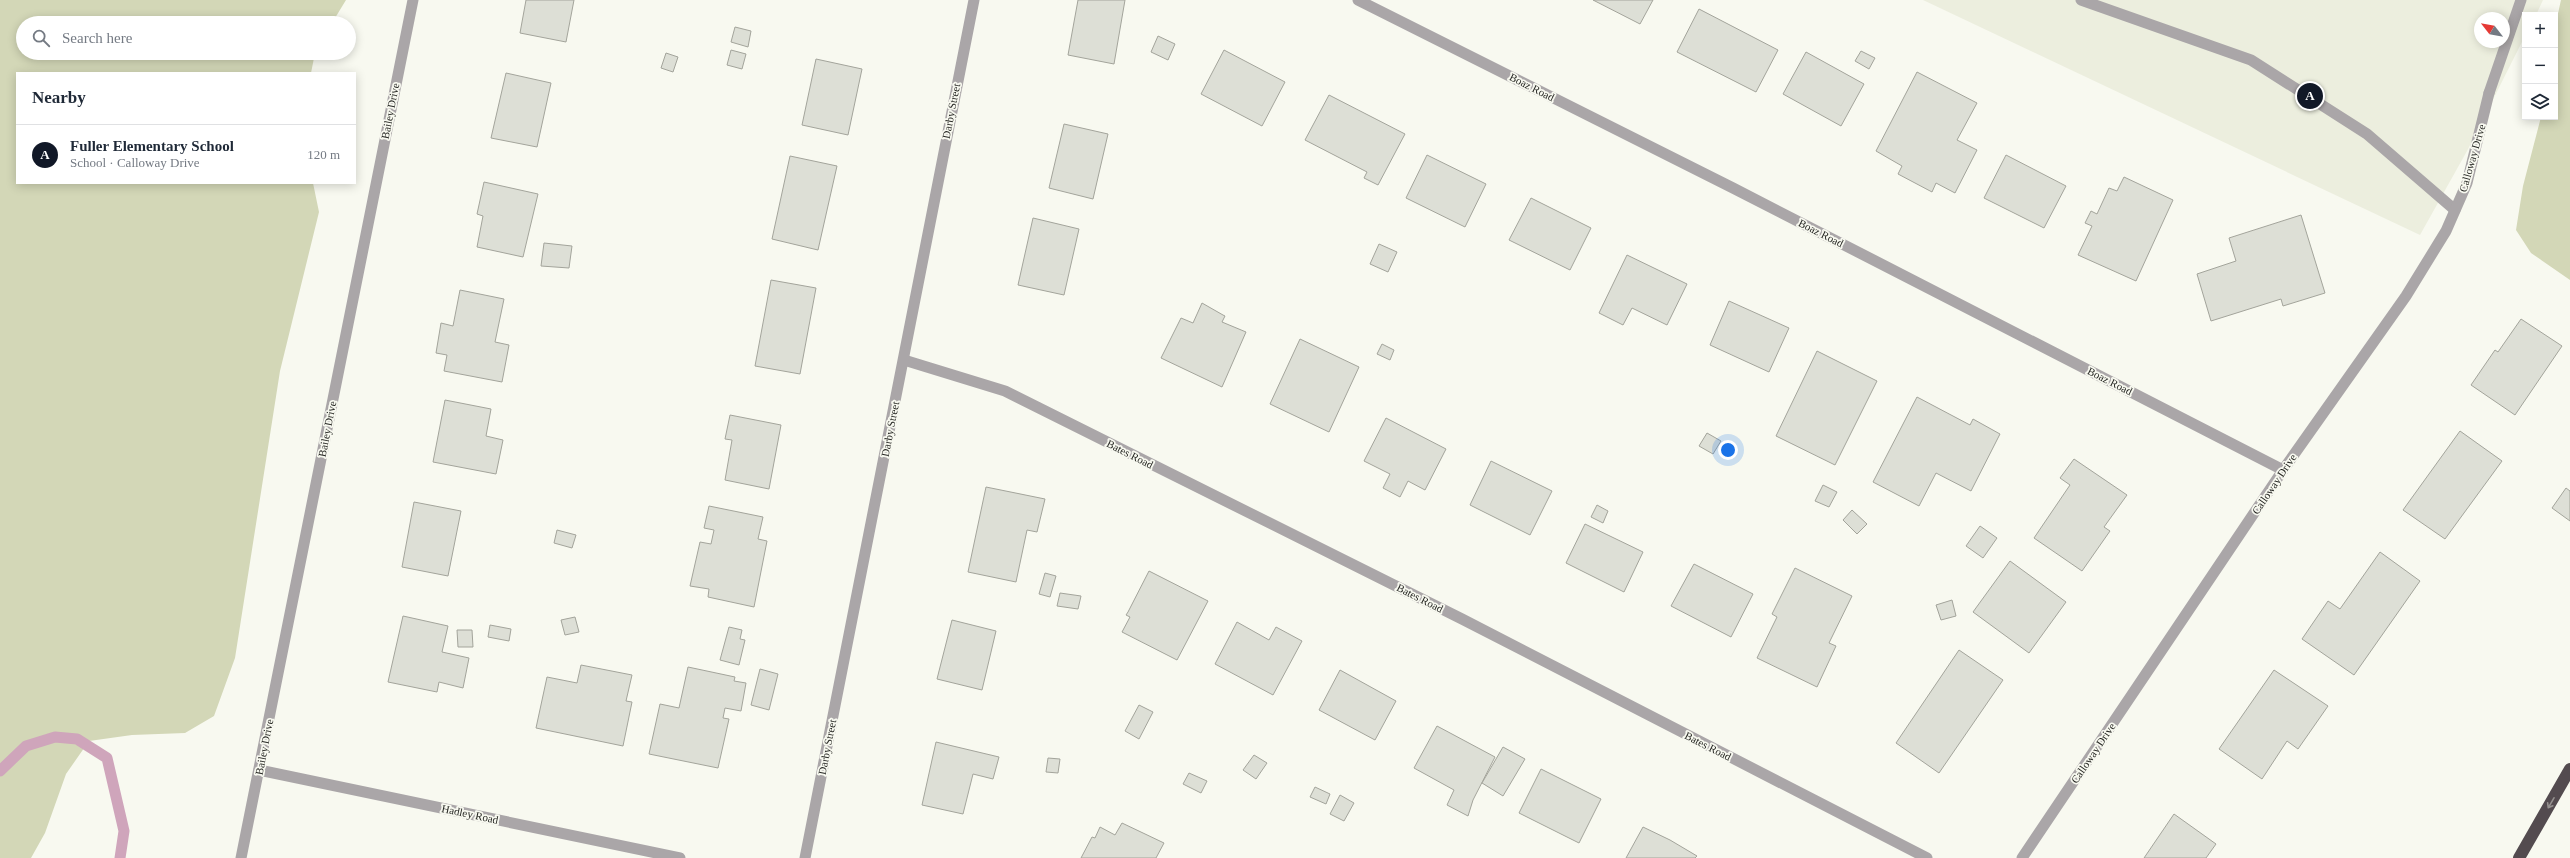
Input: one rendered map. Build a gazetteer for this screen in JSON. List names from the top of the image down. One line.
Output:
{"streets":{"street":["Boaz Road","Bailey Drive","Darby Street","Calloway Drive","Bates Road","Hadley Road"]},"crossings":[["Boaz Road","Calloway Drive"],["Bailey Drive","Hadley Road"],["Darby Street","Bates Road"]],"north":"top left","page":{"map_buttons":["+","−"],"search":"Search here","heading":"Nearby","pins":"A","list":[{"mark":"A","name":"Fuller Elementary School","note":"School · Calloway Drive","value":"120 m"}]}}
